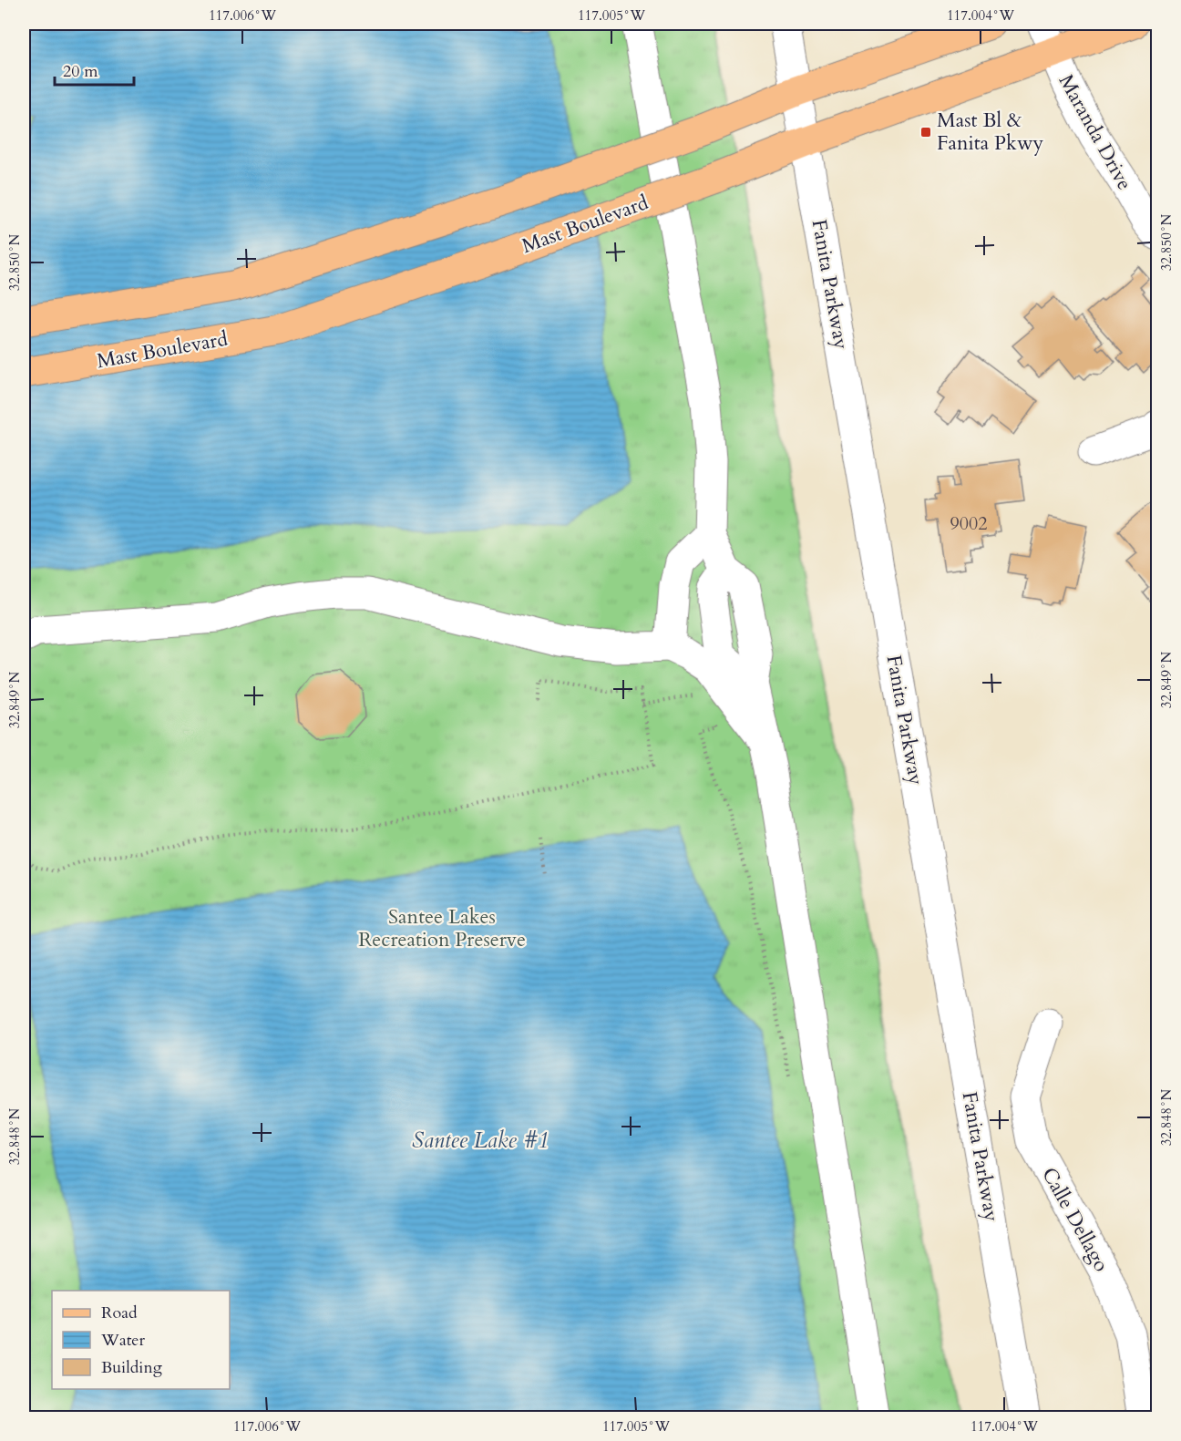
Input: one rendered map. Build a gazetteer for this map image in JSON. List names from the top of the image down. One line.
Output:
{"streets":{"main road":["Mast Boulevard"],"street":["Maranda Drive","Fanita Parkway","Calle Dellago"]},"crossings":[["Maranda Drive","Mast Boulevard"],["Mast Boulevard","Fanita Parkway"]],"water":["Santee Lake #1"],"parks":["Santee Lakes Recreation Preserve"],"places":{"transit":["Mast Bl & Fanita Pkwy"]},"house_numbers":["9002"],"legend":["Road","Water","Building"],"scale_bar":"20 m","coordinates":["117.006°W","117.005°W","117.004°W","32.850°N","32.849°N","32.848°N"]}
